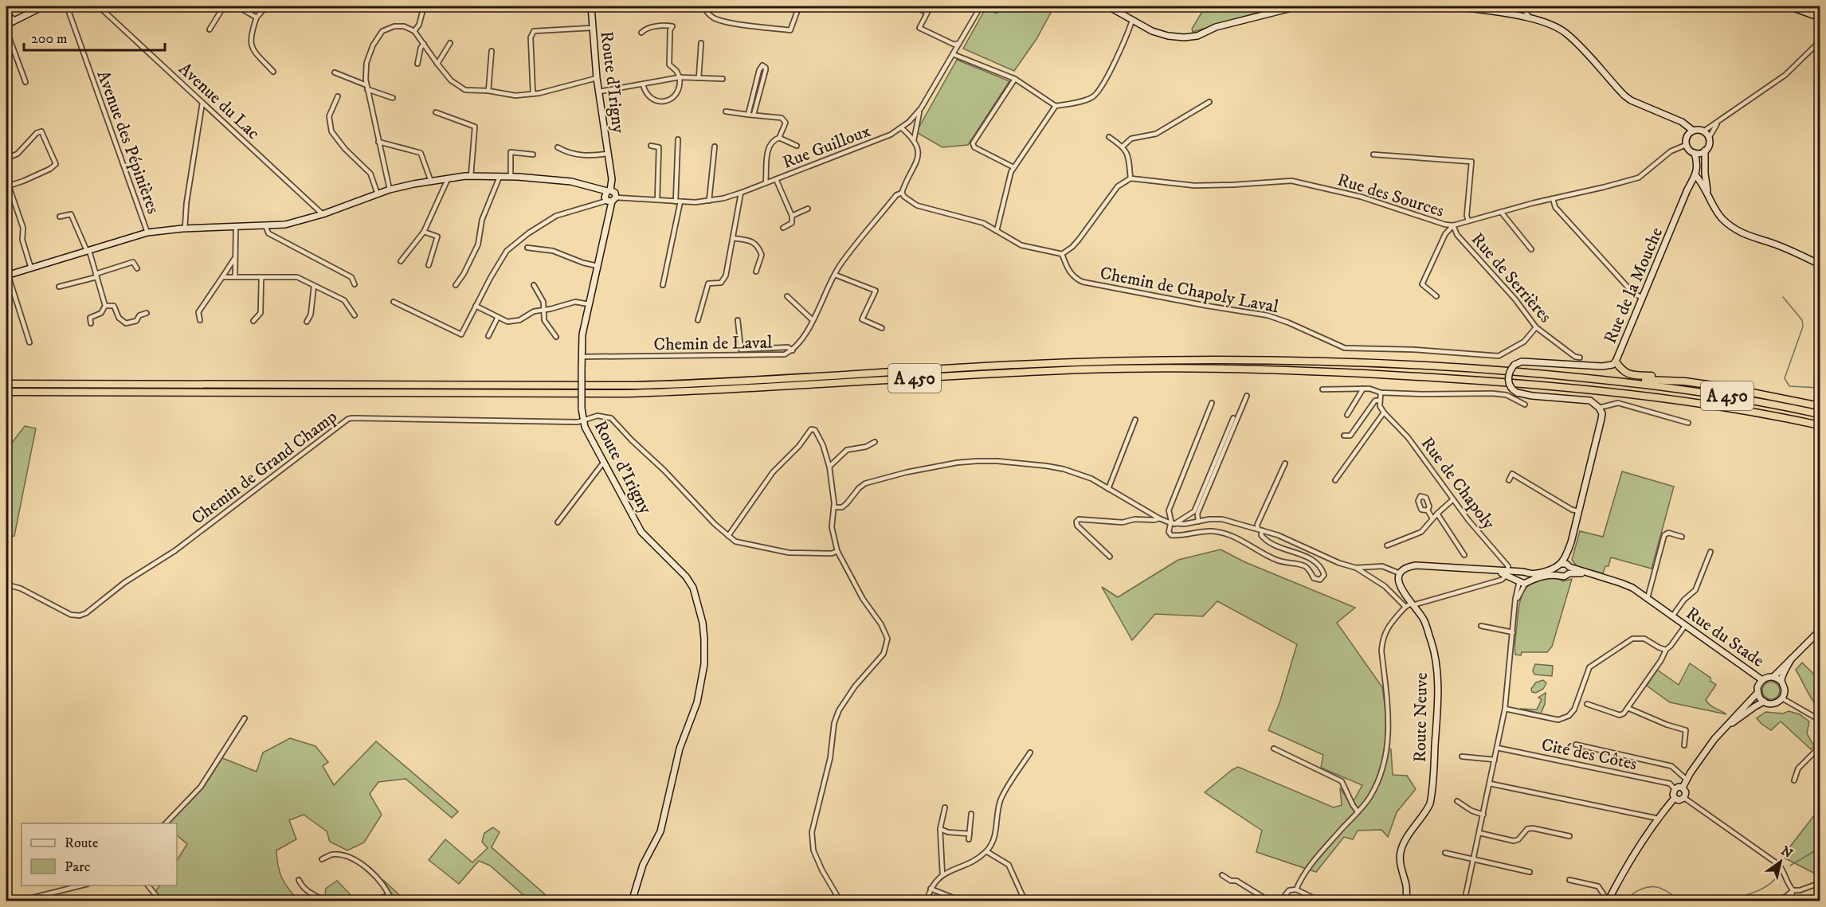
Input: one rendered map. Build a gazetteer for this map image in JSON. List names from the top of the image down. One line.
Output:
{"streets":{"highway":["A 450"],"street":["Route d'Irigny","Avenue du Lac","Avenue des Pépinières","Rue Guilloux","Rue des Sources","Rue de Serrières","Rue de la Mouche","Chemin de Chapoly Laval","Chemin de Laval","Chemin de Grand Champ","Rue de Chapoly","Rue du Stade","Route Neuve","Cité des Côtes"]},"crossings":[["Route d'Irigny","Rue Guilloux"],["Route d'Irigny","Chemin de Laval"],["Route d'Irigny","Chemin de Grand Champ"],["Rue Guilloux","Chemin de Laval"],["Rue des Sources","Rue de Serrières"],["Rue des Sources","Rue de la Mouche"],["Rue de Serrières","Chemin de Chapoly Laval"]],"legend":["Route","Parc"],"scale_bar":"200 m","north":"top right"}
